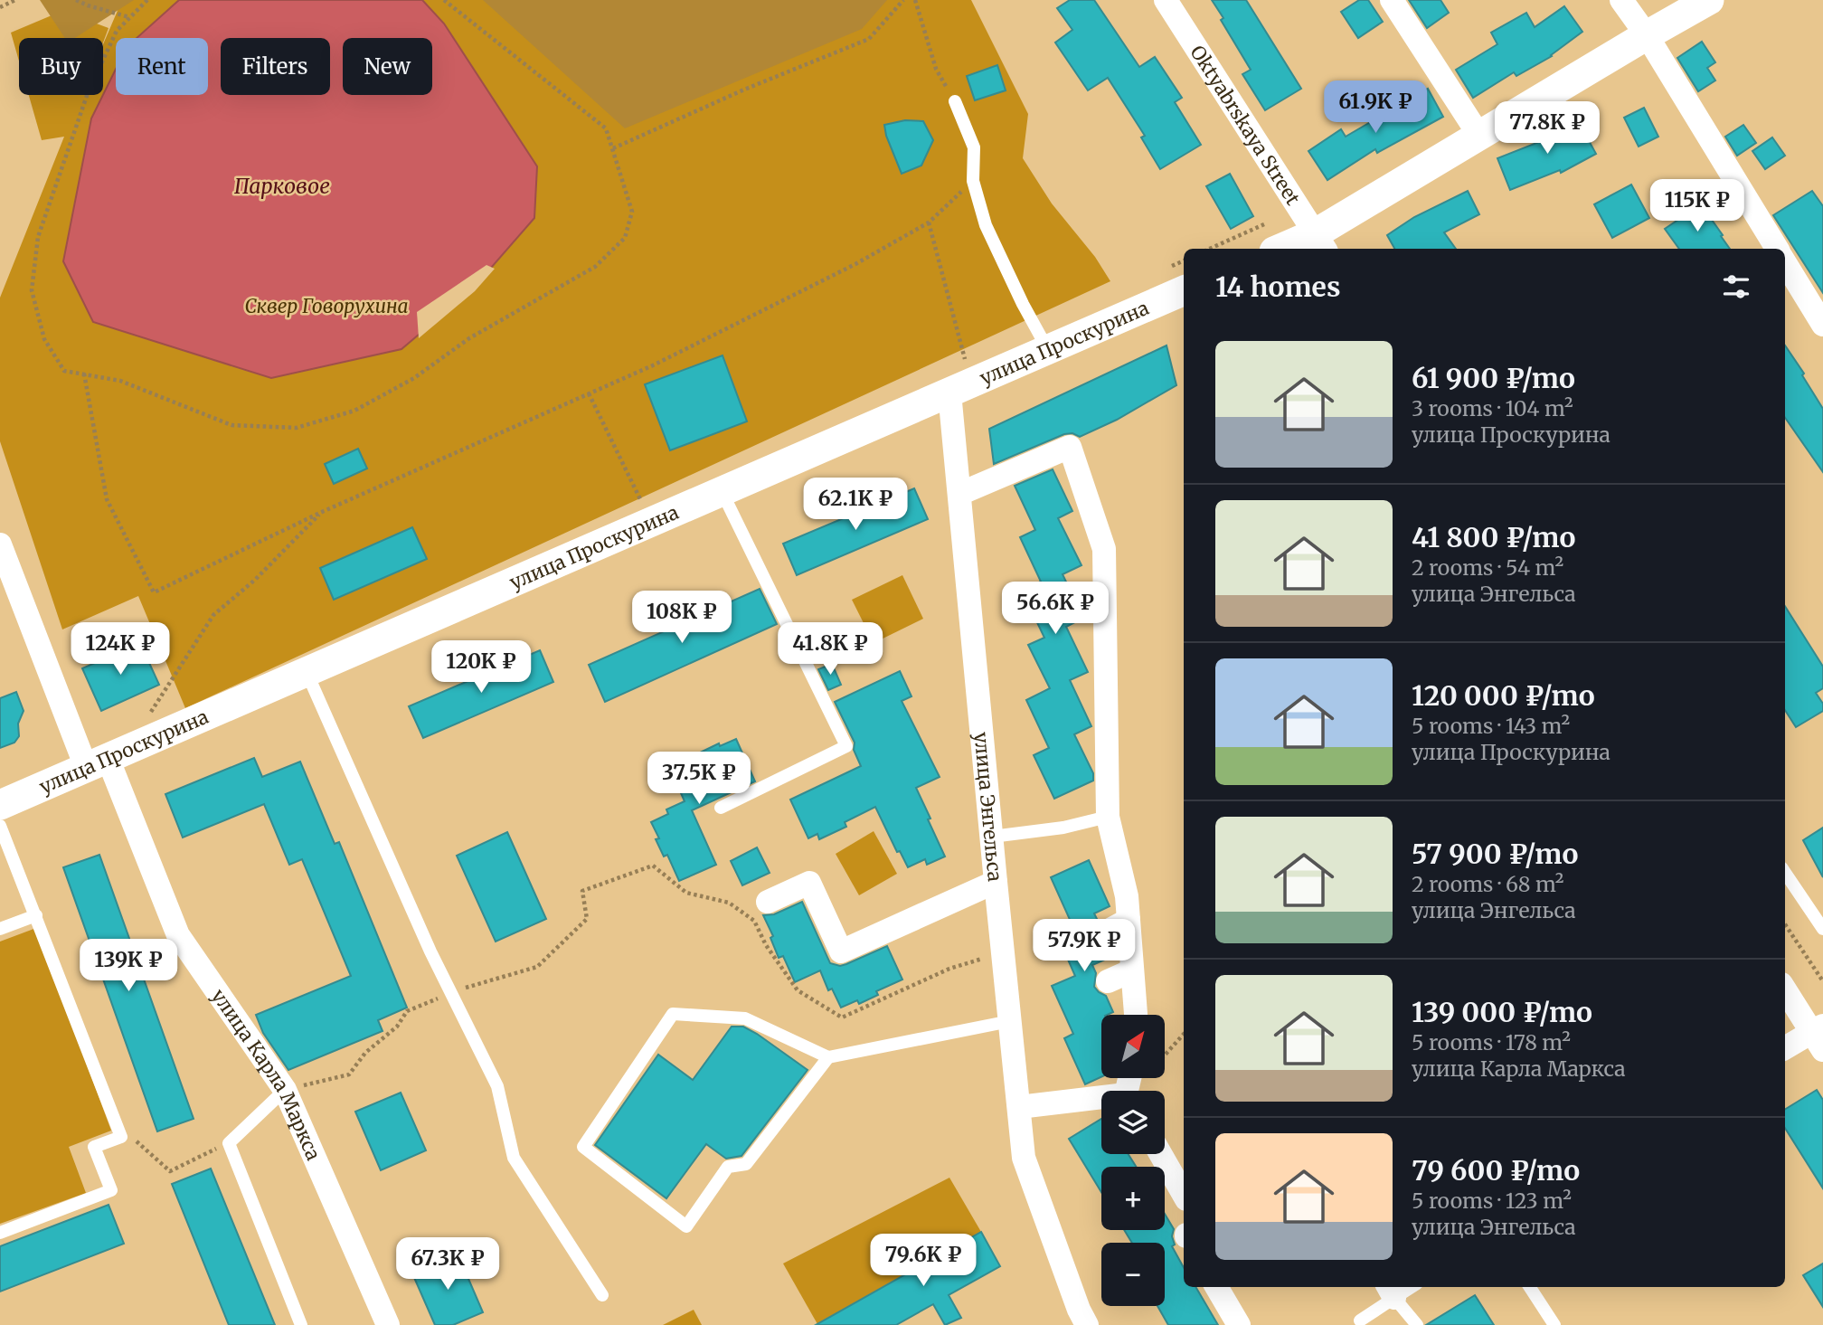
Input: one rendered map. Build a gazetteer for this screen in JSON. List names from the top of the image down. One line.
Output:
{"streets":{"street":["Oktyabrskaya Street","улица Проскурина","улица Энгельса","улица Карла Маркса"]},"crossings":[["улица Проскурина","улица Энгельса"],["улица Проскурина","улица Карла Маркса"]],"water":["Парковое"],"parks":["Сквер Говорухина"],"north":"top right","page":{"chip":["Buy","Rent","Filters","New"],"price":["61.9K ₽","77.8K ₽","115K ₽","62.1K ₽","56.6K ₽","108K ₽","124K ₽","41.8K ₽","120K ₽","37.5K ₽","57.9K ₽","139K ₽","79.6K ₽","67.3K ₽"],"heading":"14 homes","list":[{"name":"61 900 ₽/mo","note":"3 rooms · 104 m² · улица Проскурина"},{"name":"41 800 ₽/mo","note":"2 rooms · 54 m² · улица Энгельса"},{"name":"120 000 ₽/mo","note":"5 rooms · 143 m² · улица Проскурина"},{"name":"57 900 ₽/mo","note":"2 rooms · 68 m² · улица Энгельса"},{"name":"139 000 ₽/mo","note":"5 rooms · 178 m² · улица Карла Маркса"},{"name":"79 600 ₽/mo","note":"5 rooms · 123 m² · улица Энгельса"}],"map_buttons":["+","−"]}}
